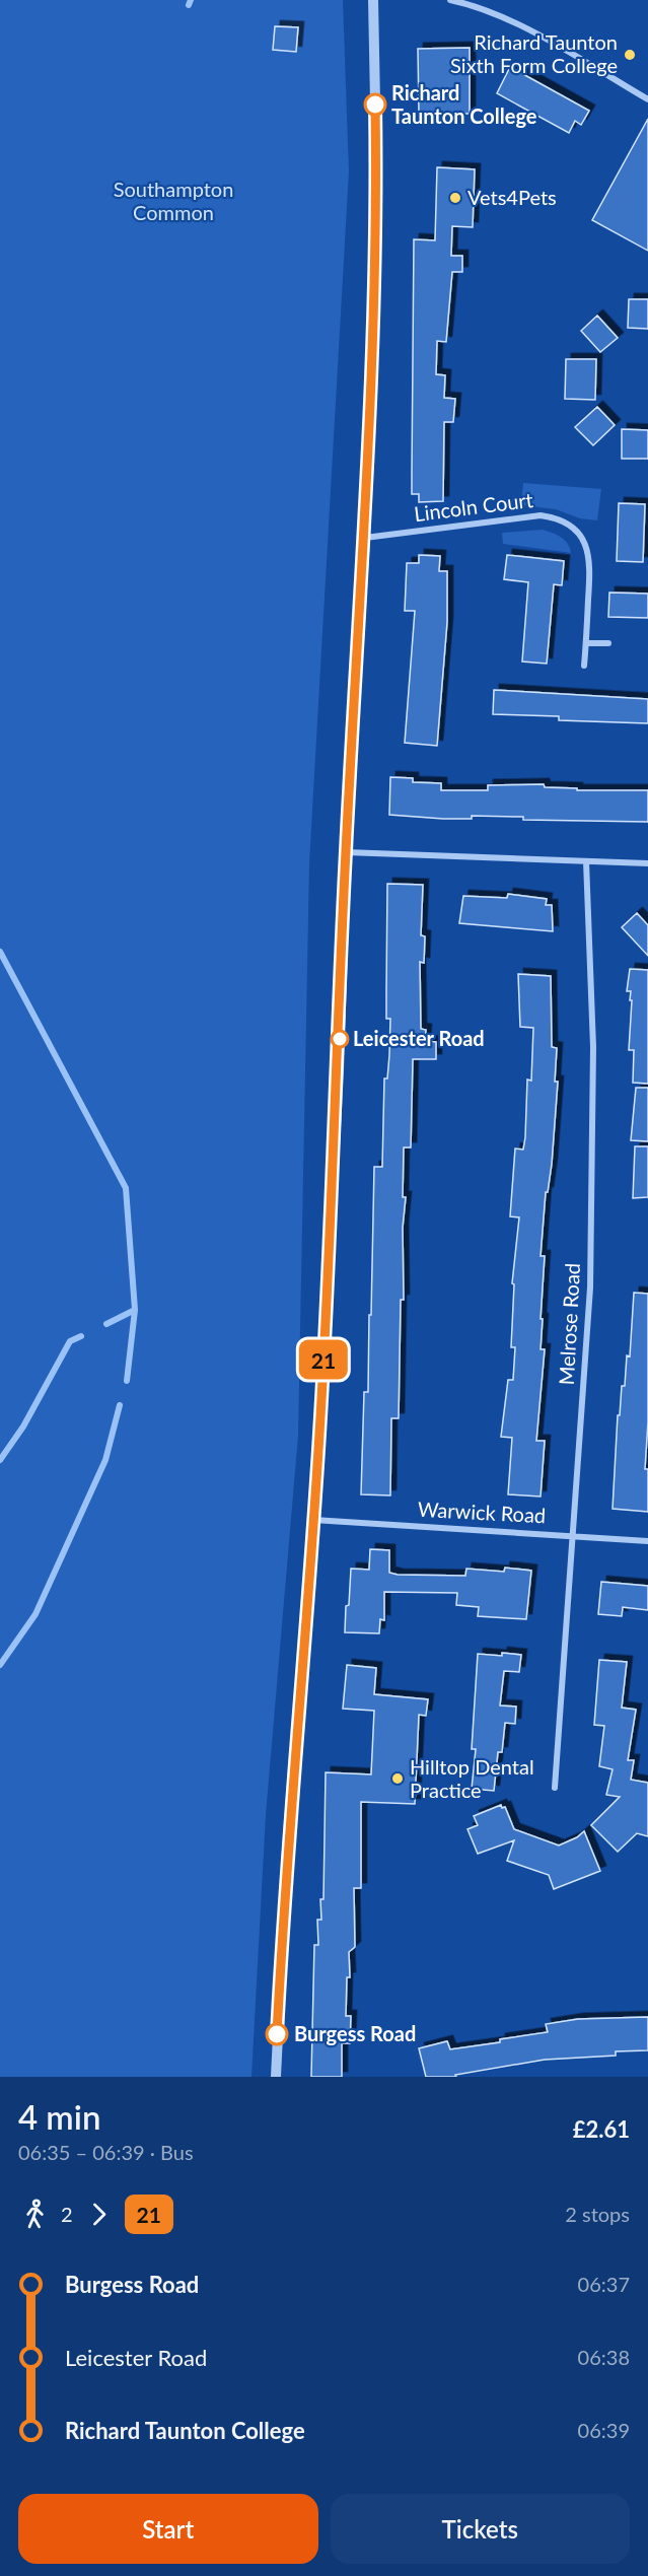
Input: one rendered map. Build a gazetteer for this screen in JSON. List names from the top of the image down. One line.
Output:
{"streets":{"street":["Lincoln Court","Melrose Road","Warwick Road"]},"crossings":[["Melrose Road","Warwick Road"]],"parks":["Southampton Common"],"places":["Richard Taunton Sixth Form College","Richard Taunton College","Vets4Pets","Leicester Road","Hilltop Dental Practice","Burgess Road"],"lines":["bus line 21"],"page":{"on_map":"21","heading":["4 min","06:35 – 06:39 · Bus","£2.61"],"legs":["2","21","2 stops"],"list":[{"name":"Burgess Road","value":"06:37"},{"name":"Leicester Road","value":"06:38"},{"name":"Richard Taunton College","value":"06:39"}],"buttons":["Start","Tickets"]}}
